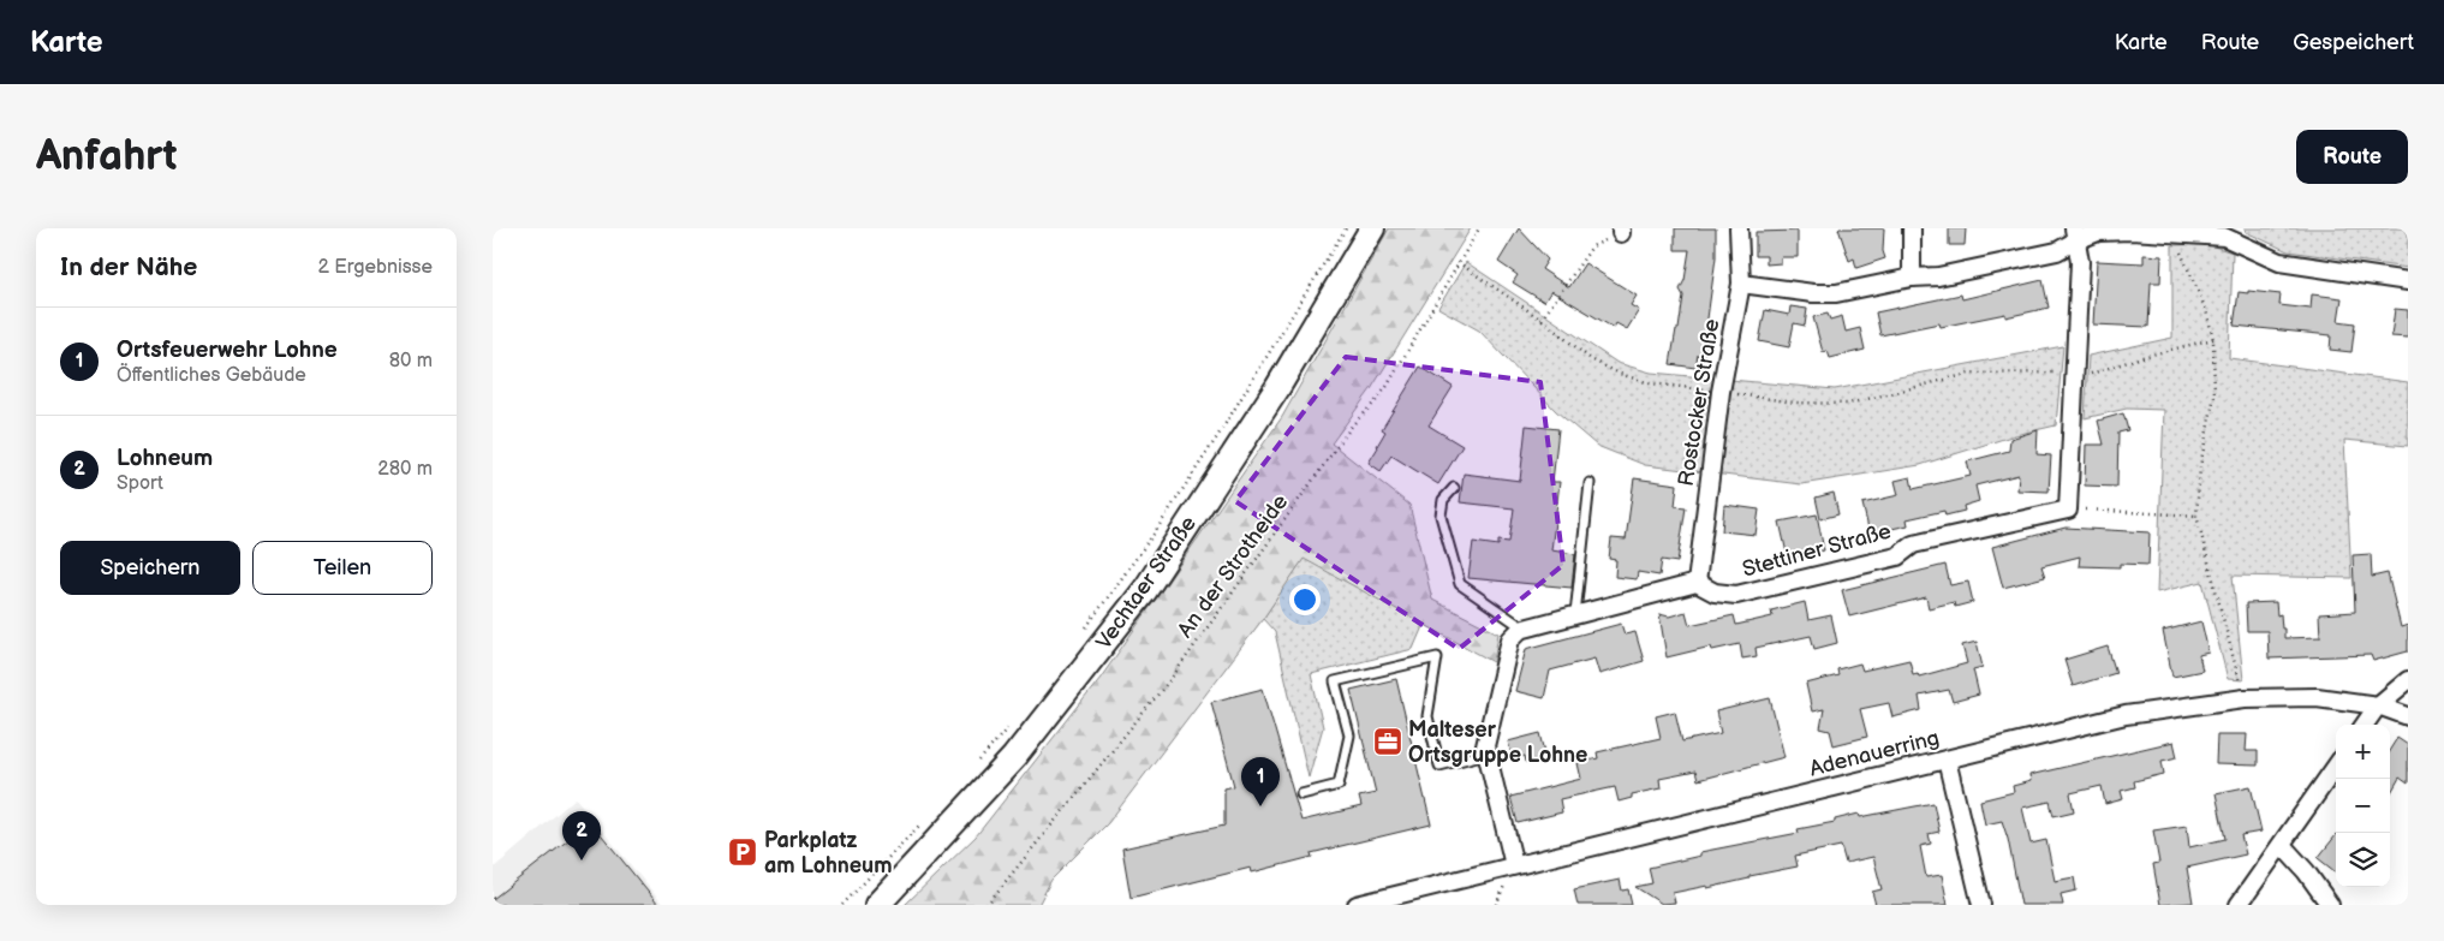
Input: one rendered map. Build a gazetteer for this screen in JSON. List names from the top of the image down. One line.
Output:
{"streets":{"main road":["Vechtaer Straße"],"street":["Rostocker Straße","Stettiner Straße","Adenauerring"],"path":["An der Strotheide"]},"crossings":[["Rostocker Straße","Stettiner Straße"]],"places":{"office":["Malteser Ortsgruppe Lohne"],"parking":["Parkplatz am Lohneum"]},"page":{"header":"Karte","nav":["Karte","Route","Gespeichert"],"buttons":["Route",["Speichern","Teilen"]],"title":"Anfahrt","heading":["In der Nähe","2 Ergebnisse"],"list":[{"mark":"1","name":"Ortsfeuerwehr Lohne","note":"Öffentliches Gebäude","value":"80 m"},{"mark":"2","name":"Lohneum","note":"Sport","value":"280 m"}],"map_buttons":["+","−"],"pins":["1","2"]}}
